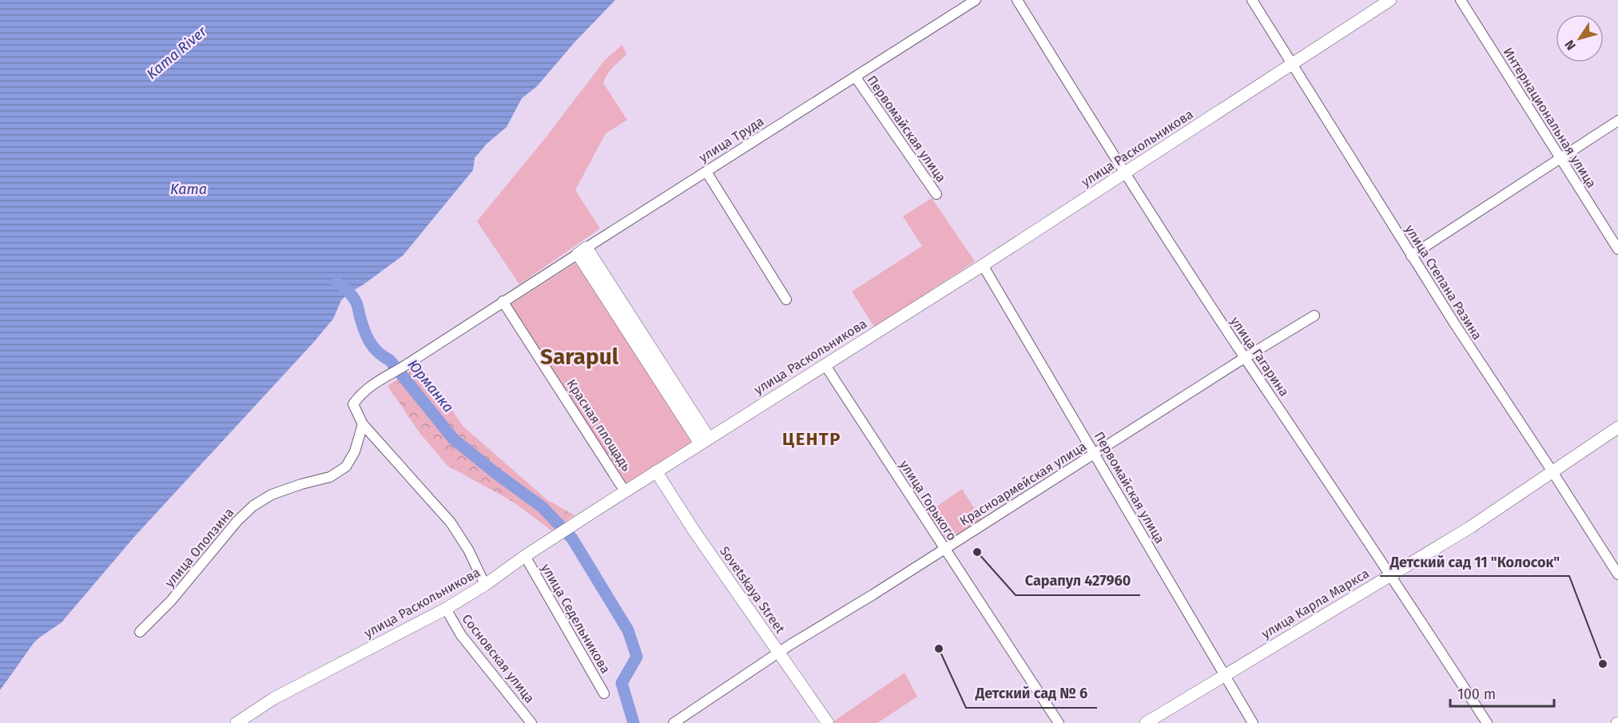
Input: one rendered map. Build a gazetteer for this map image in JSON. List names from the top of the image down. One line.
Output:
{"streets":{"main road":["улица Раскольникова","Sovetskaya Street","улица Карла Маркса"],"street":["Интернациональная улица","Первомайская улица","улица Труда","улица Степана Разина","улица Гагарина","Красная площадь","Красноармейская улица","улица Горького","улица Оползина","улица Седельникова","Сосновская улица"]},"crossings":[["Первомайская улица","улица Труда"],["Первомайская улица","улица Раскольникова"],["Первомайская улица","Красноармейская улица"],["Первомайская улица","улица Карла Маркса"],["улица Труда","Красная площадь"],["улица Раскольникова","улица Степана Разина"],["улица Раскольникова","улица Гагарина"],["улица Раскольникова","Красная площадь"],["улица Раскольникова","улица Горького"],["улица Раскольникова","Sovetskaya Street"],["улица Раскольникова","улица Седельникова"],["улица Раскольникова","Сосновская улица"],["улица Степана Разина","улица Карла Маркса"],["улица Гагарина","Красноармейская улица"],["улица Гагарина","улица Карла Маркса"],["Красноармейская улица","улица Горького"],["Красноармейская улица","Sovetskaya Street"]],"districts":["Sarapul","ЦЕНТР"],"water":["Kama River","Kama","Юрманка"],"places":["Сарапул 427960","Детский сад № 6","Детский сад 11 \"Колосок\""],"scale_bar":"100 m","north":"bottom left"}
